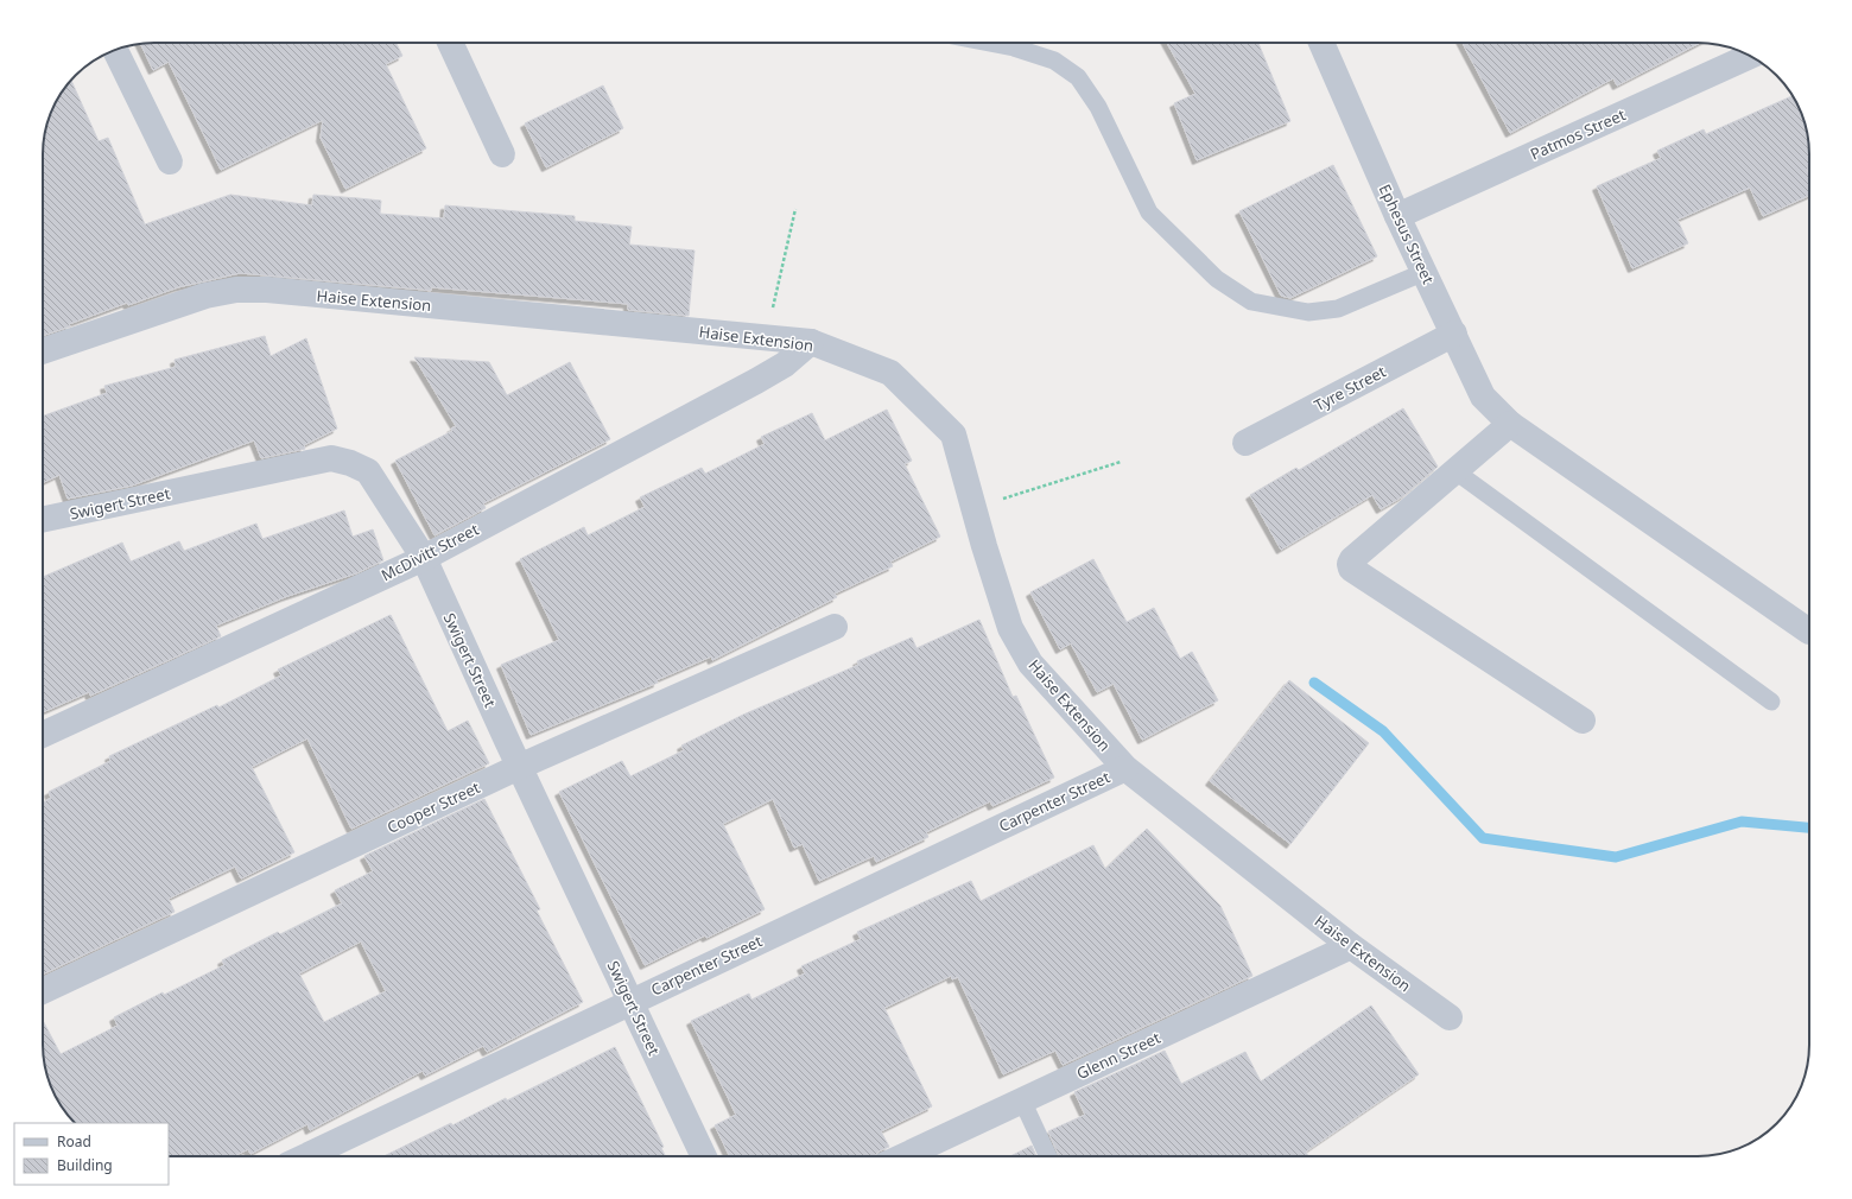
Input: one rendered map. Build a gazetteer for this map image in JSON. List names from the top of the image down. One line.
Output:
{"streets":{"street":["Patmos Street","Ephesus Street","Haise Extension","Tyre Street","Swigert Street","McDivitt Street","Carpenter Street","Cooper Street","Glenn Street"]},"crossings":[["Patmos Street","Ephesus Street"],["Ephesus Street","Tyre Street"],["Haise Extension","McDivitt Street"],["Haise Extension","Carpenter Street"],["Haise Extension","Glenn Street"],["Swigert Street","McDivitt Street"],["Swigert Street","Carpenter Street"],["Swigert Street","Cooper Street"]],"legend":["Road","Building"]}
